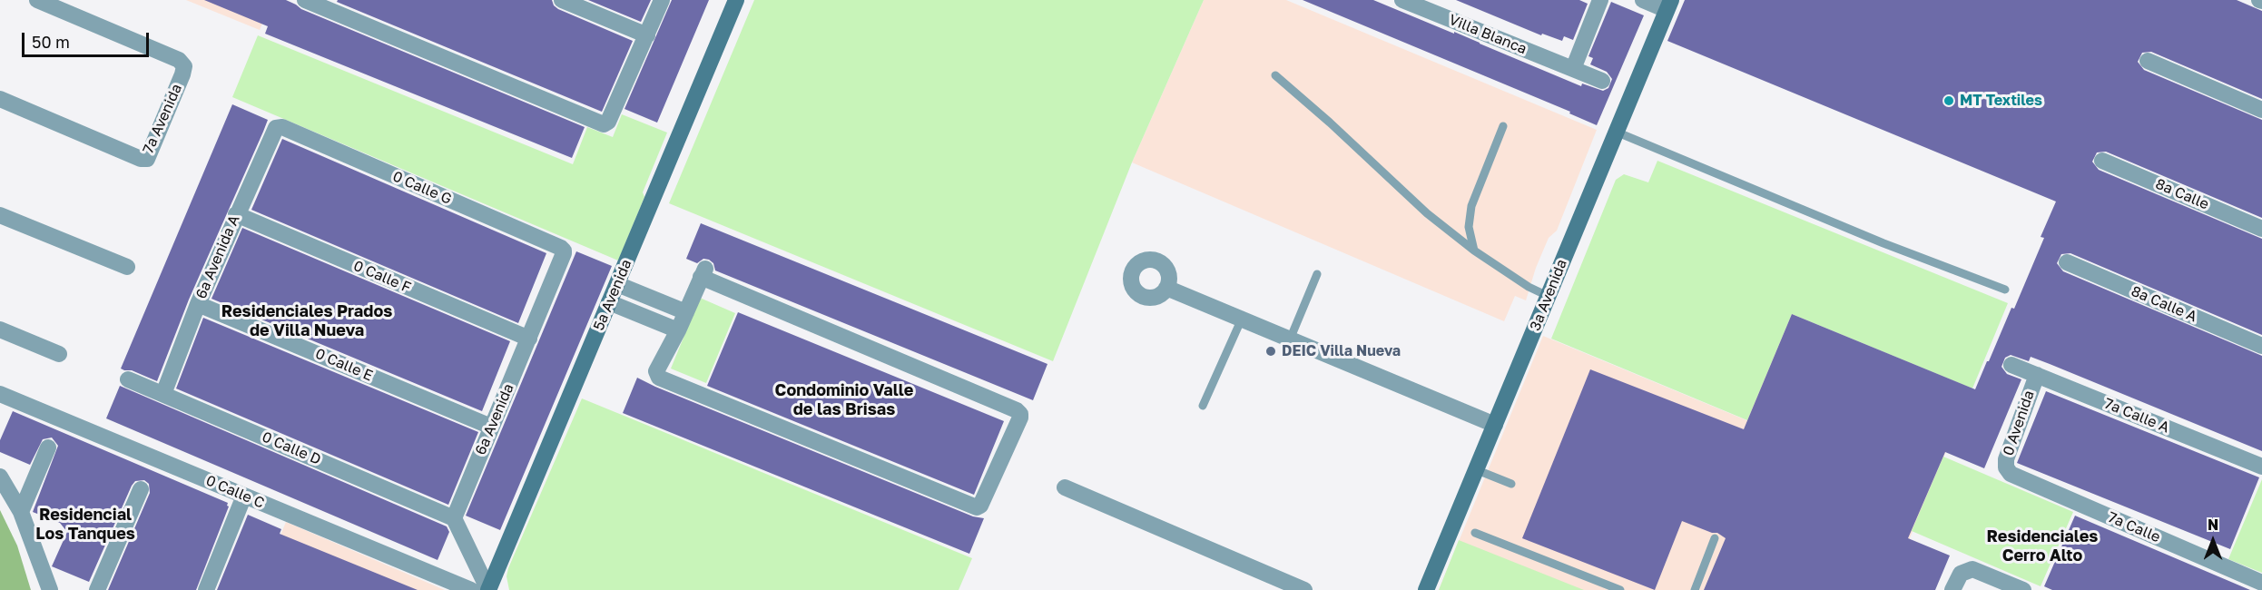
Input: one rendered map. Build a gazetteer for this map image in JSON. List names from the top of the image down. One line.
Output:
{"streets":{"street":["Villa Blanca","7a Avenida","0 Calle G","8a Calle","6a Avenida A","0 Calle F","5a Avenida","3a Avenida","8a Calle A","0 Calle E","7a Calle A","6a Avenida","0 Avenida","0 Calle D","0 Calle C","7a Calle"]},"crossings":[["0 Calle G","6a Avenida A"],["0 Calle G","6a Avenida"],["6a Avenida A","0 Calle F"],["6a Avenida A","0 Calle E"],["6a Avenida A","0 Calle D"],["0 Calle F","6a Avenida"],["0 Calle E","6a Avenida"],["7a Calle A","0 Avenida"],["6a Avenida","0 Calle D"],["0 Avenida","7a Calle"]],"districts":["Residenciales Prados de Villa Nueva","Condominio Valle de las Brisas","Residencial Los Tanques","Residenciales Cerro Alto"],"places":["MT Textiles","DEIC Villa Nueva"],"scale_bar":"50 m","north":"top"}
